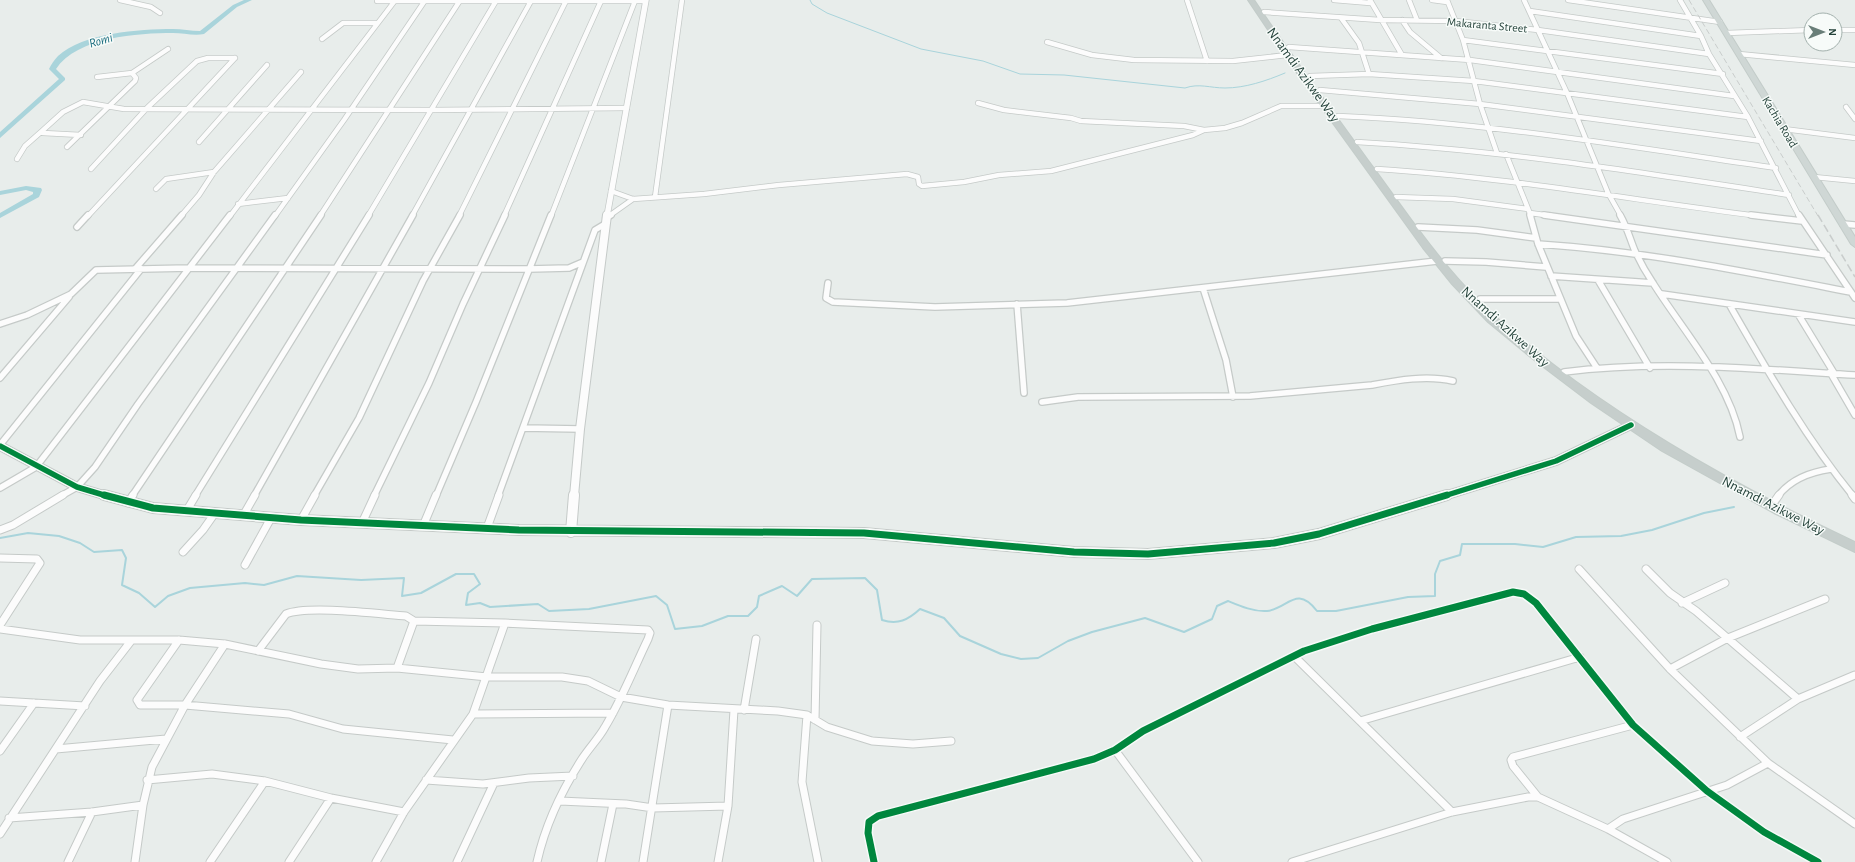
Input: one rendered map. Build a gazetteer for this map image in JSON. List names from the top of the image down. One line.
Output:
{"streets":{"highway":["Nnamdi Azikwe Way"],"main road":["Kachia Road"],"street":["Makaranta Street"]},"crossings":[["Makaranta Street","Nnamdi Azikwe Way"]],"water":["Romi"],"north":"right"}
